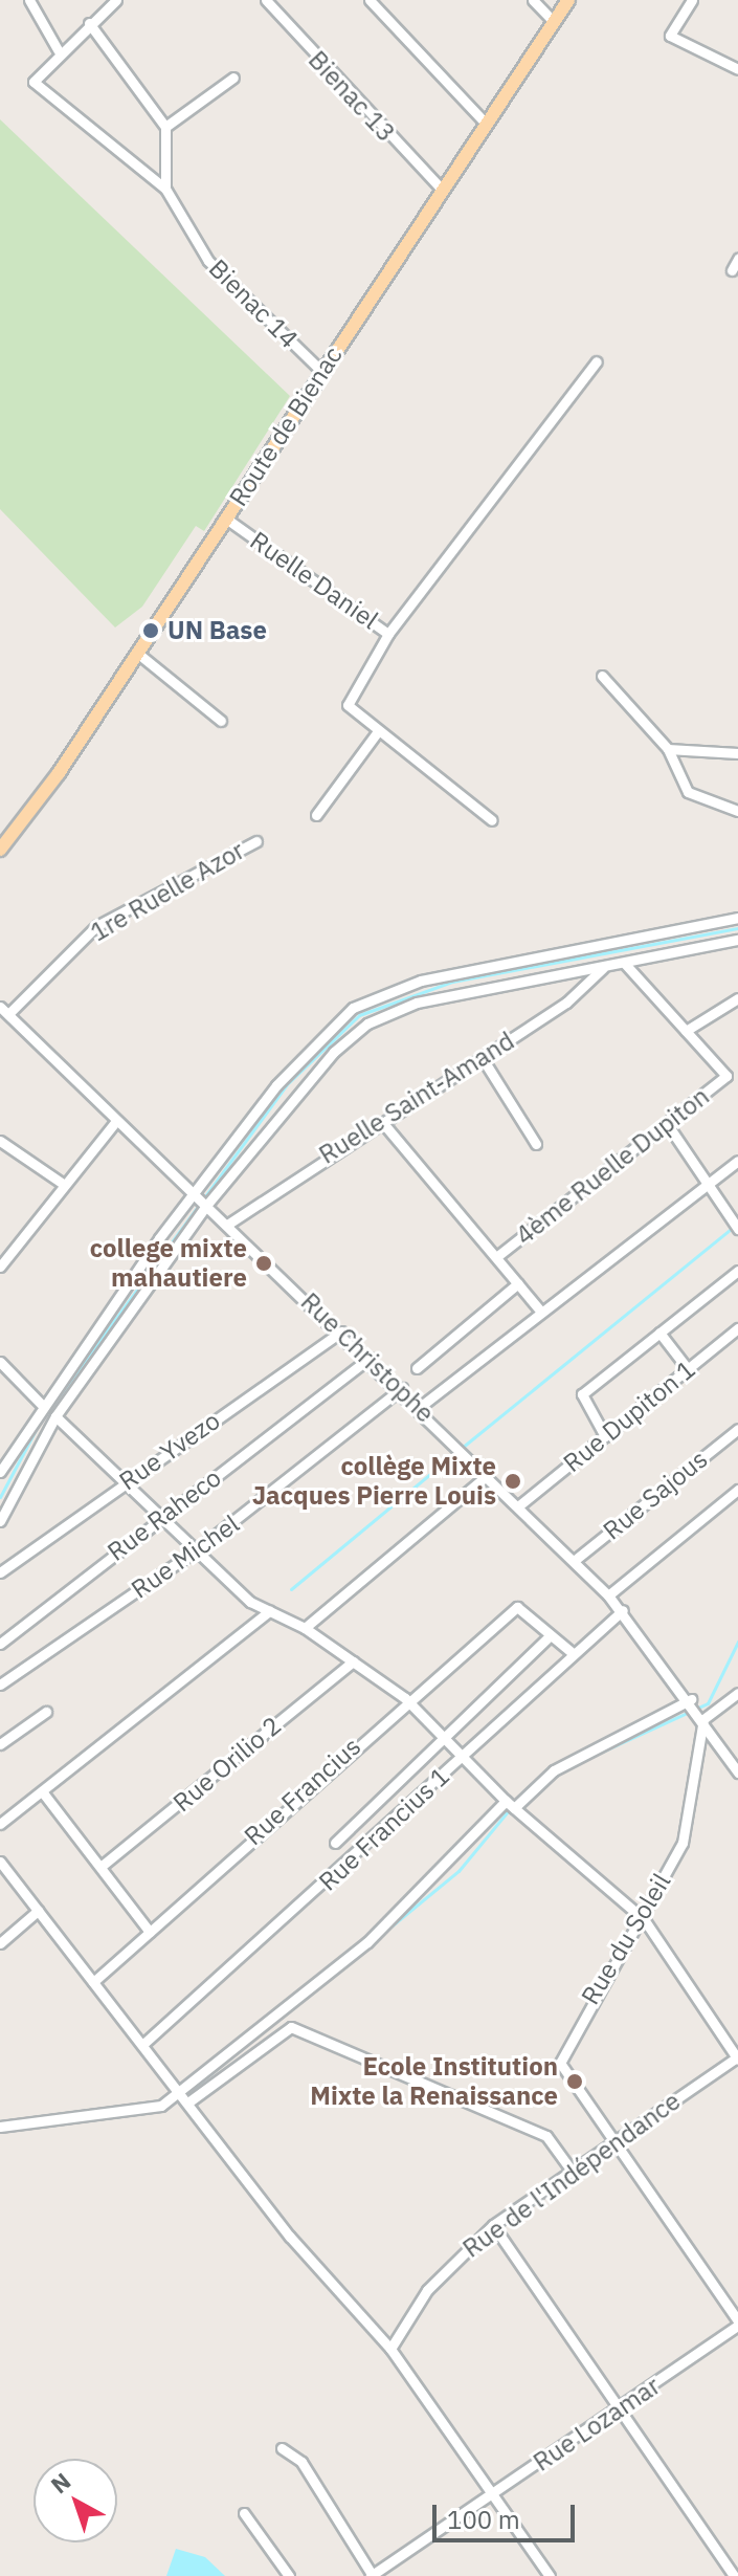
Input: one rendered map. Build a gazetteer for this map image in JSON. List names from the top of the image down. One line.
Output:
{"streets":{"main road":["Route de Bienac"],"street":["Bienac 13","Bienac 14","Ruelle Daniel","1re Ruelle Azor","Ruelle Saint-Amand","4ème Ruelle Dupiton","Rue Christophe","Rue Dupiton 1","Rue Yvezo","Rue Sajous","Rue Raheco","Rue Michel","Rue Orilio 2","Rue Francius","Rue Francius 1","Rue du Soleil","Rue de l'Indépendance","Rue Lozamar"]},"crossings":[["Bienac 13","Route de Bienac"],["Bienac 14","Route de Bienac"],["Route de Bienac","Ruelle Daniel"],["1re Ruelle Azor","Rue Christophe"],["Ruelle Saint-Amand","Rue Christophe"],["Rue Christophe","Rue Dupiton 1"],["Rue Christophe","Rue Yvezo"],["Rue Christophe","Rue Sajous"],["Rue Christophe","Rue Raheco"],["Rue Christophe","Rue Michel"],["Rue Christophe","Rue Francius 1"],["Rue Christophe","Rue du Soleil"],["Rue du Soleil","Rue de l'Indépendance"]],"places":["UN Base","college mixte mahautiere","collège Mixte Jacques Pierre Louis","Ecole Institution Mixte la Renaissance"],"scale_bar":"100 m","north":"top left"}
